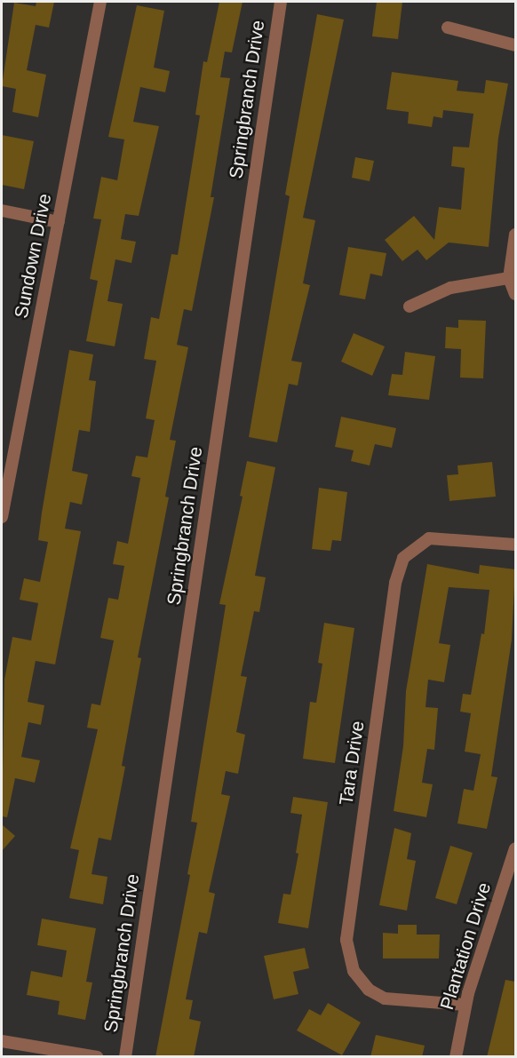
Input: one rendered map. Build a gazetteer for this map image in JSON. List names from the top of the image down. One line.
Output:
{"streets":{"street":["Springbranch Drive","Sundown Drive","Tara Drive","Plantation Drive"]},"crossings":[["Tara Drive","Plantation Drive"]]}
